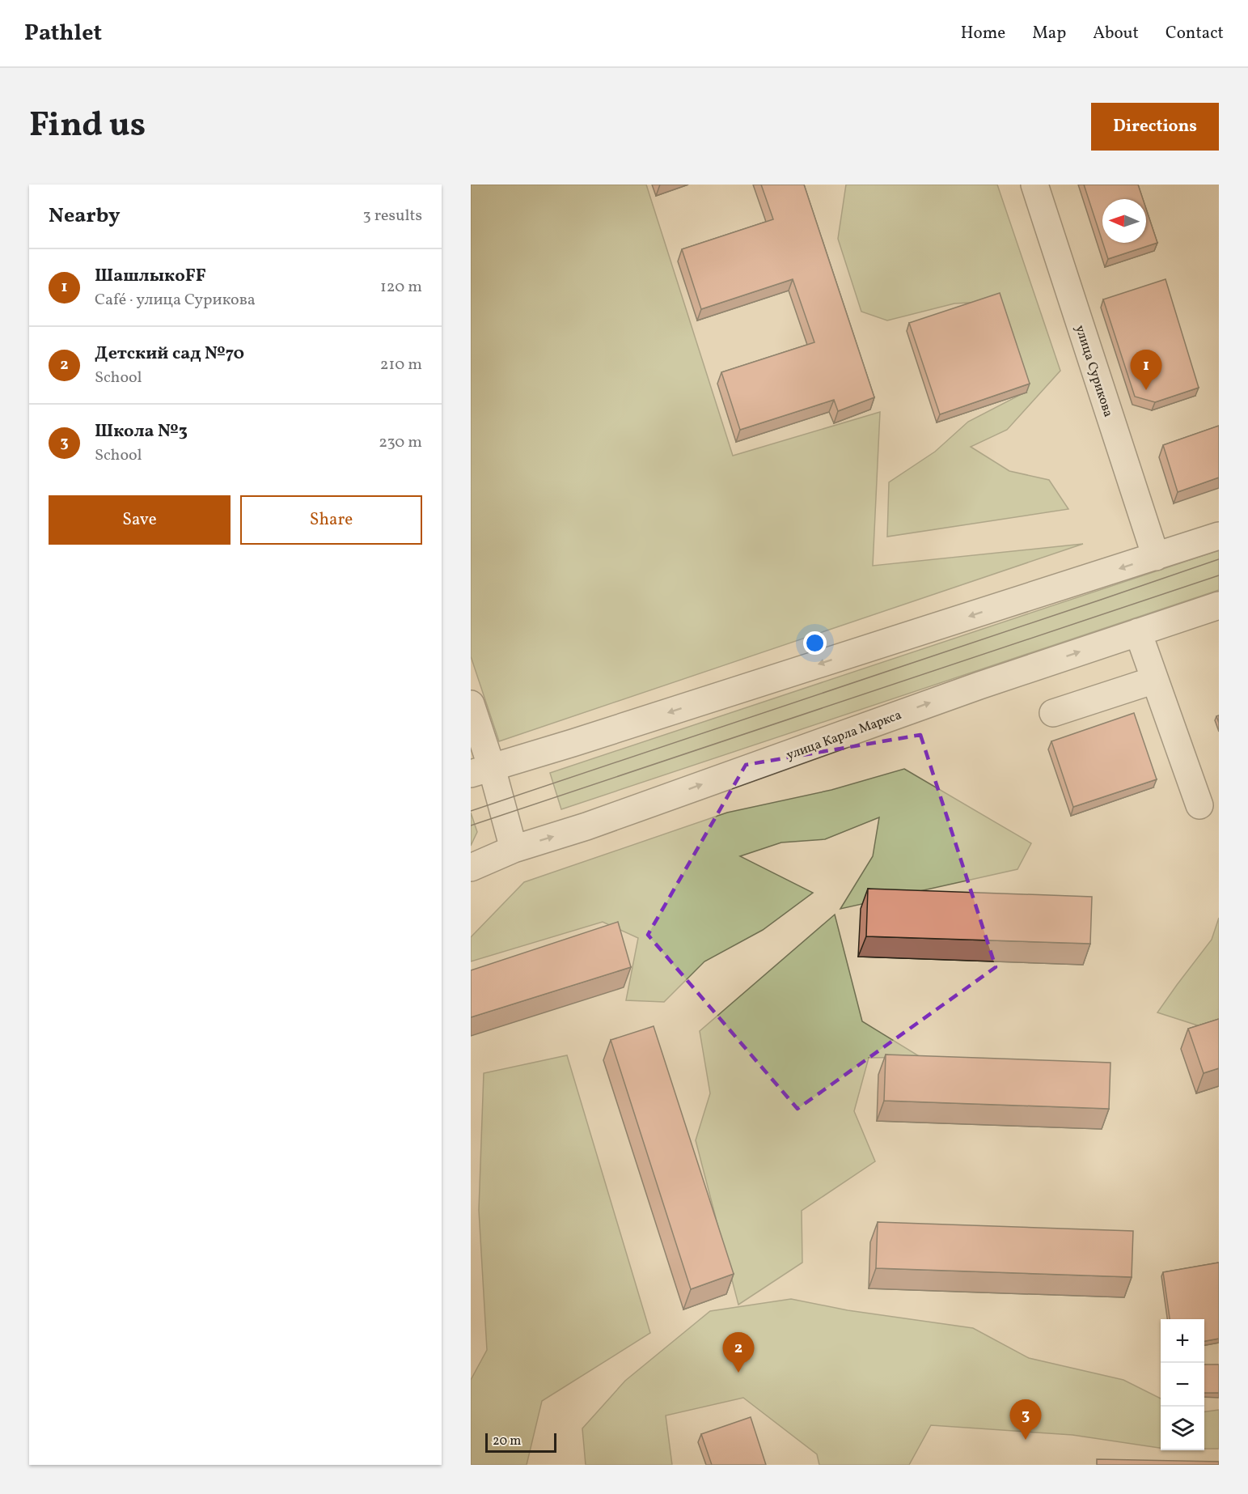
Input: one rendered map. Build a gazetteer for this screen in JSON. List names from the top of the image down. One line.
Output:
{"streets":{"street":["улица Сурикова","улица Карла Маркса"]},"scale_bar":"20 m","north":"left","page":{"header":"Pathlet","nav":["Home","Map","About","Contact"],"title":"Find us","buttons":["Directions",["Save","Share"]],"heading":["Nearby","3 results"],"list":[{"mark":"1","name":"ШашлыкoFF","note":"Café · улица Сурикова","value":"120 m"},{"mark":"2","name":"Детский сад №70","note":"School","value":"210 m"},{"mark":"3","name":"Школа №3","note":"School","value":"230 m"}],"pins":["1","2","3"],"map_buttons":["+","−"],"scale":"20 m"}}
